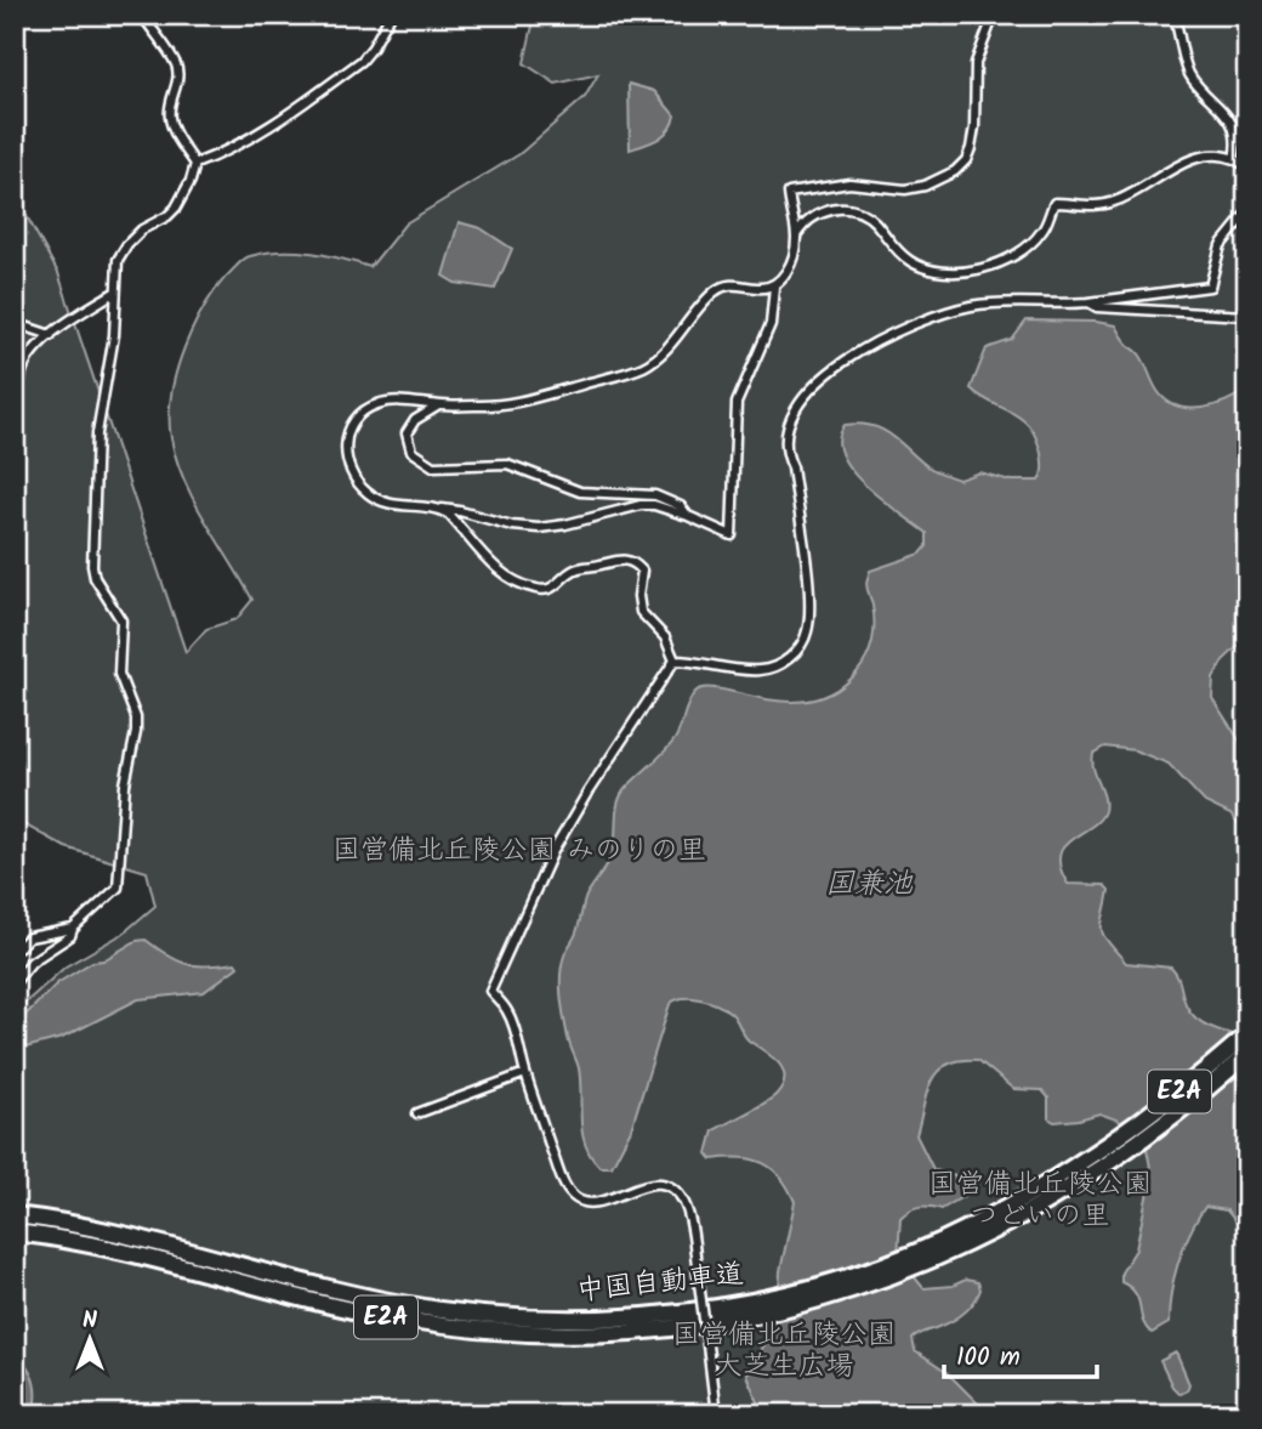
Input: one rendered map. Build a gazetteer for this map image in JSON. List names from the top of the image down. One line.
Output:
{"streets":{"highway":["E2A","中国自動車道"]},"water":["国兼池"],"parks":["国営備北丘陵公園 みのりの里","国営備北丘陵公園 つどいの里","国営備北丘陵公園 大芝生広場"],"scale_bar":"100 m","north":"top"}
